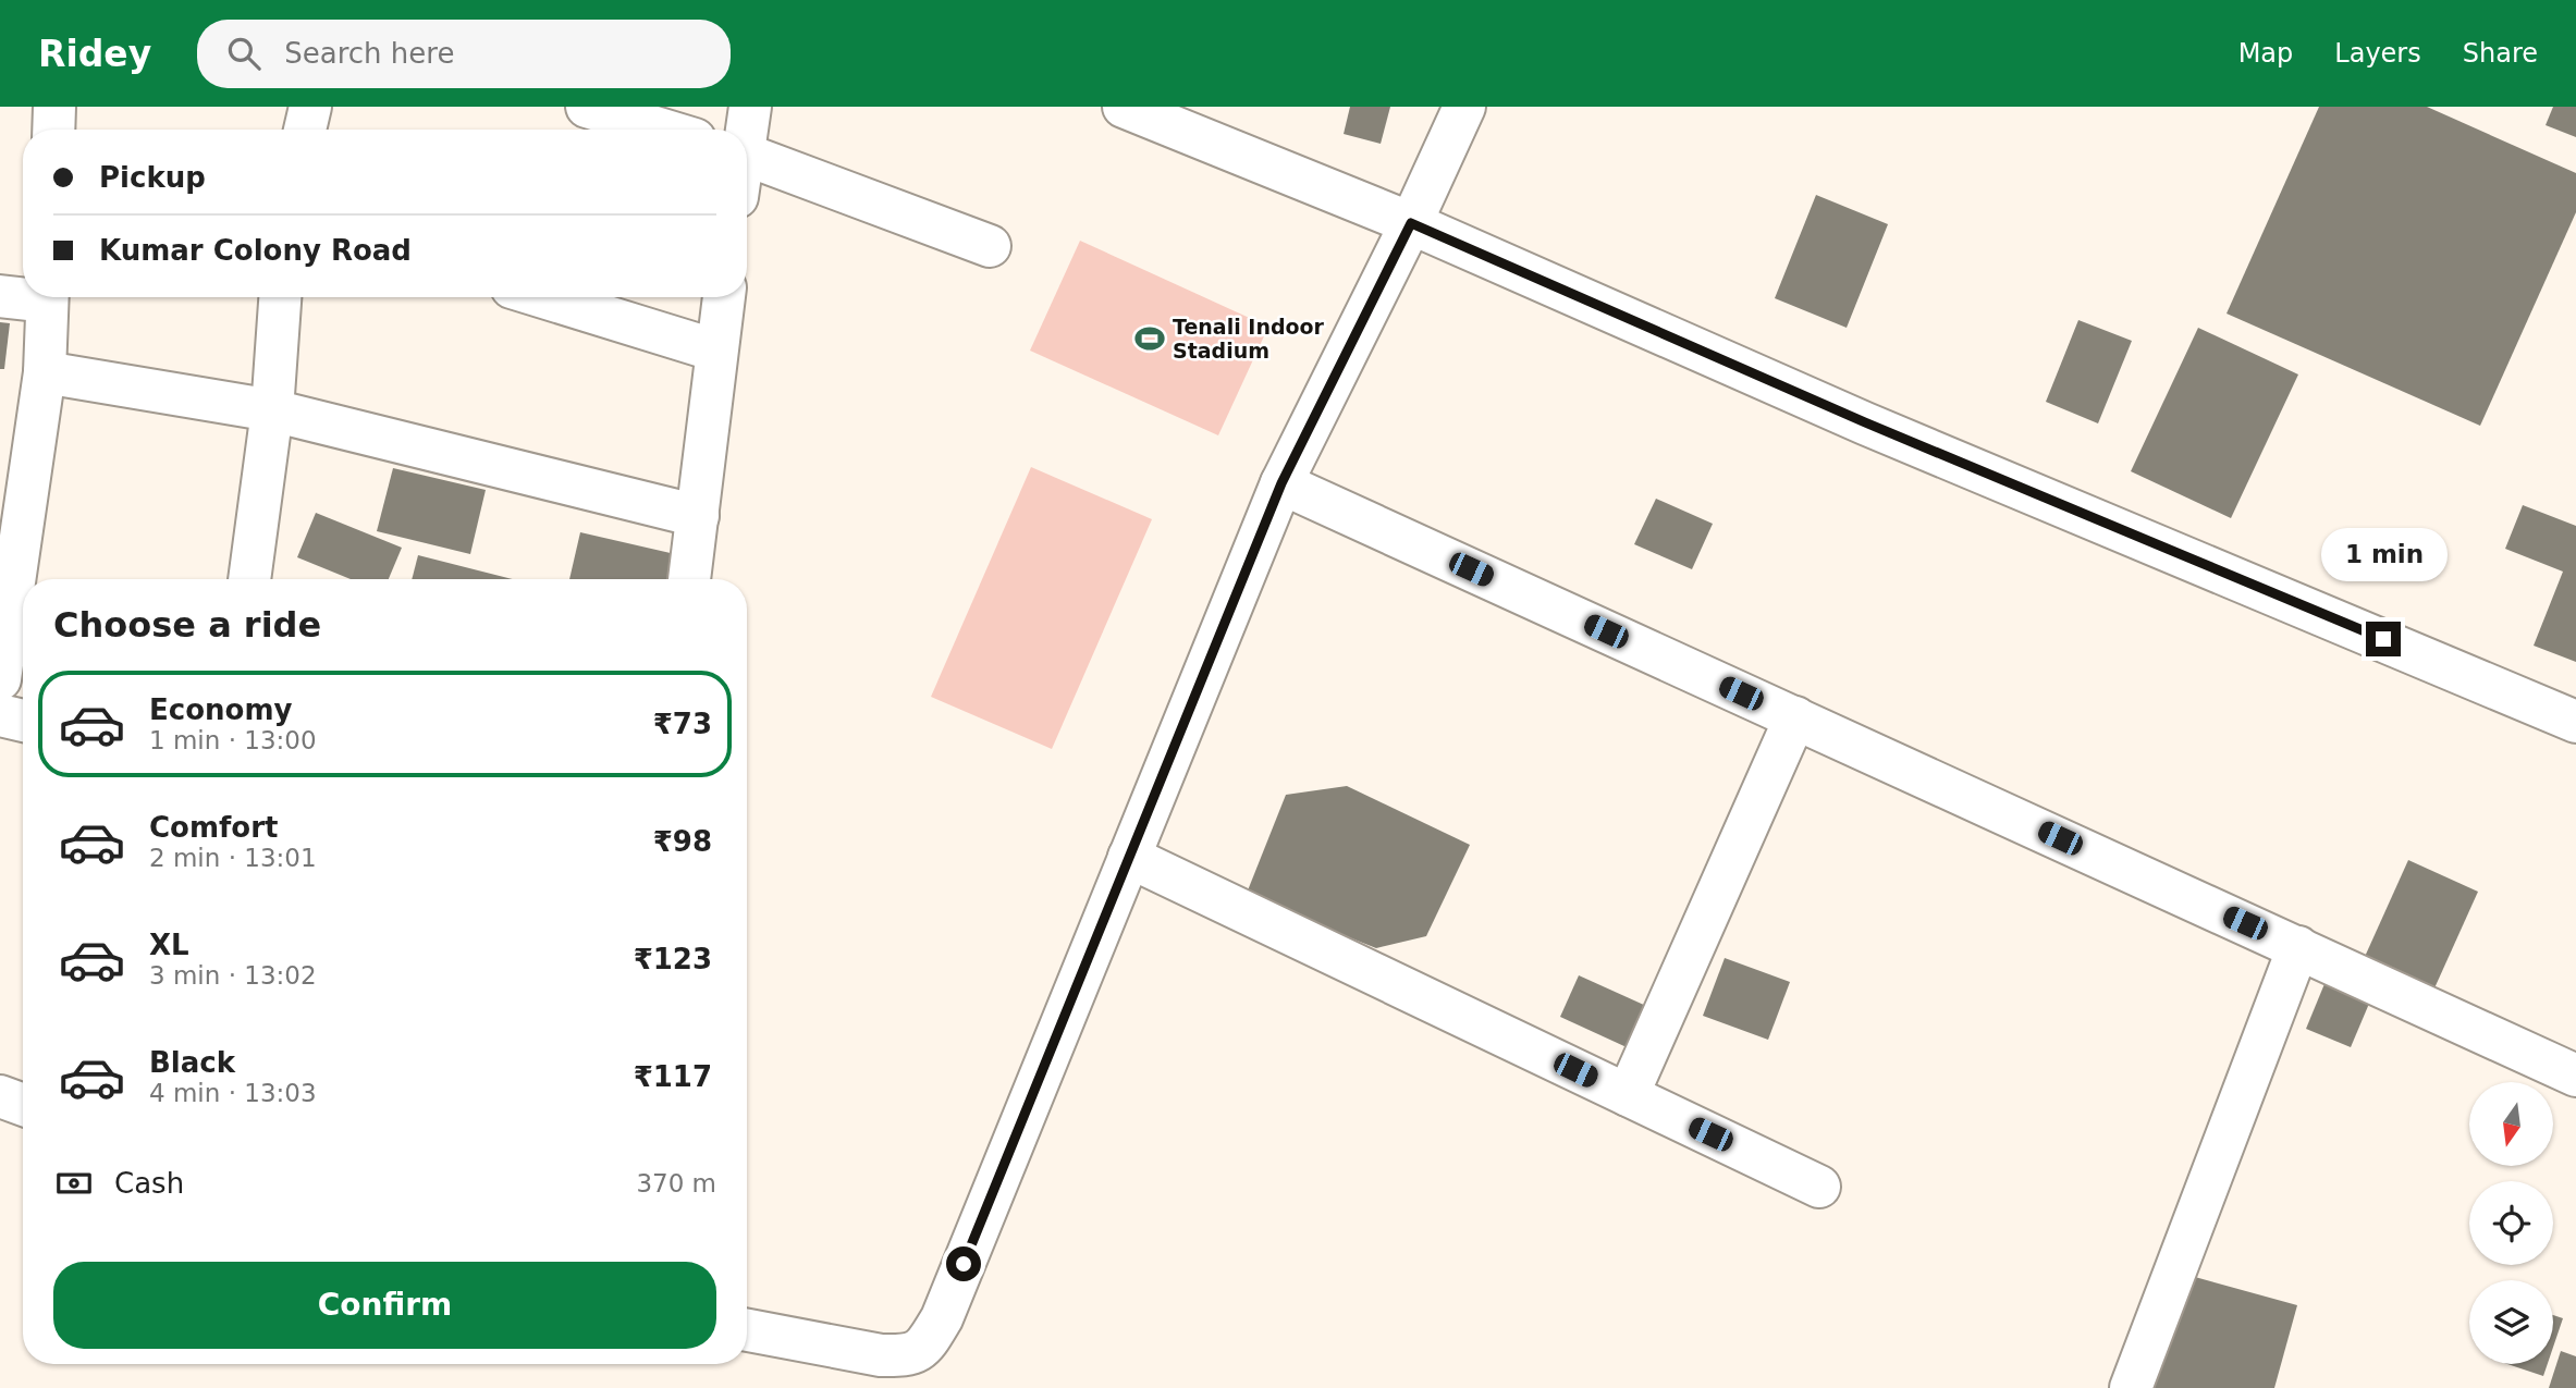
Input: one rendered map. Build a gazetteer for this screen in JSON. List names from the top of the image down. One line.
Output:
{"places":{"sports":["Tenali Indoor Stadium"]},"north":"bottom","page":{"header":"Ridey","search":"Search here","nav":["Map","Layers","Share"],"banner":["Pickup","Kumar Colony Road"],"bubble":"1 min","heading":"Choose a ride","list":[{"name":"Economy","note":"1 min · 13:00","value":"₹73"},{"name":"Comfort","note":"2 min · 13:01","value":"₹98"},{"name":"XL","note":"3 min · 13:02","value":"₹123"},{"name":"Black","note":"4 min · 13:03","value":"₹117"}],"pay":["Cash","370 m"],"buttons":"Confirm"}}
